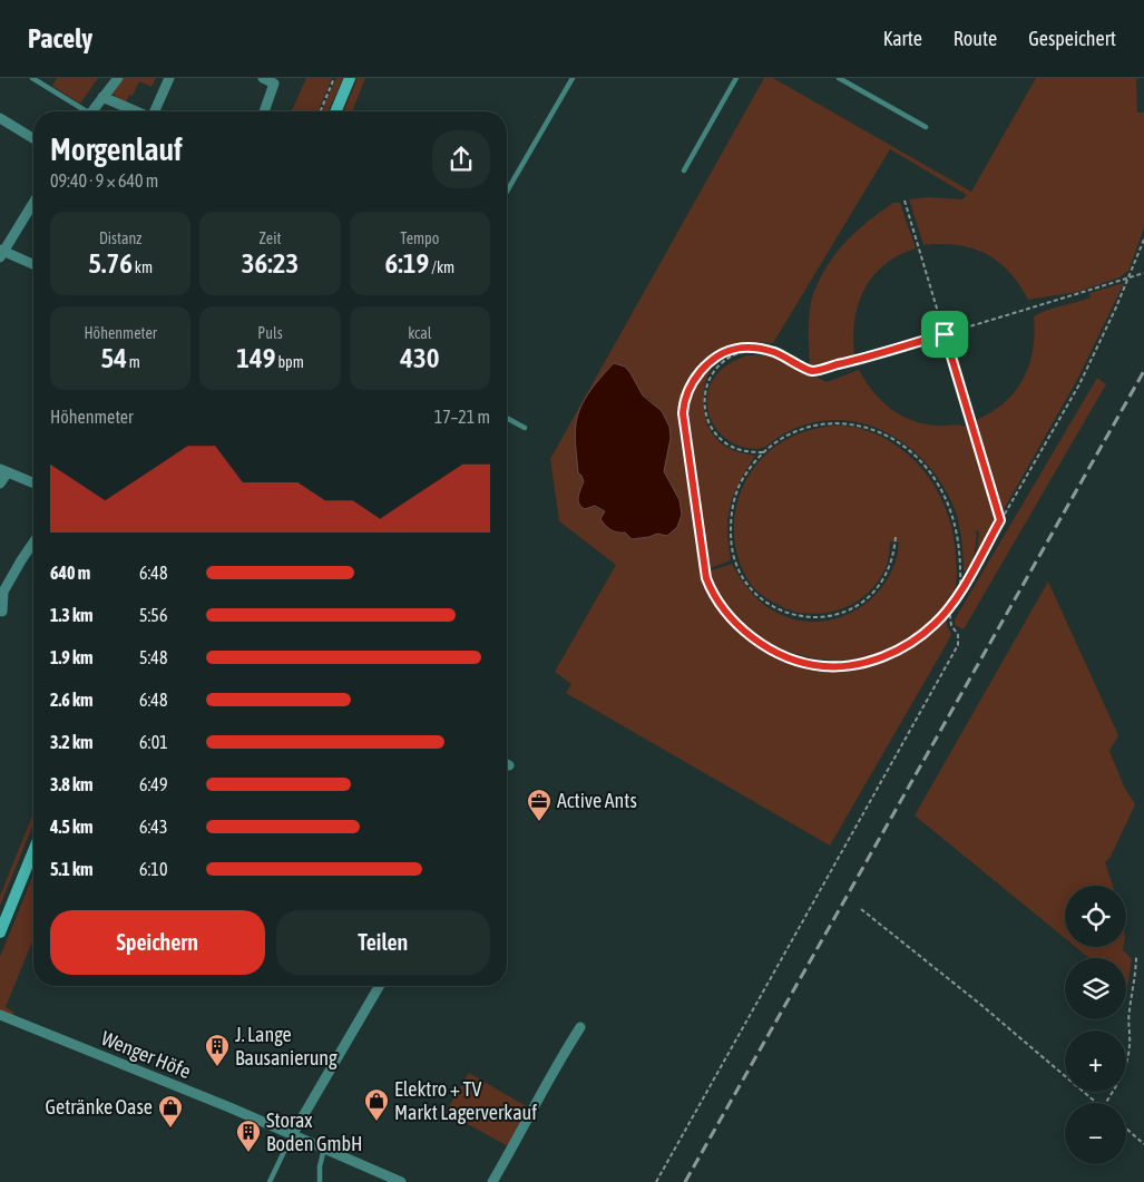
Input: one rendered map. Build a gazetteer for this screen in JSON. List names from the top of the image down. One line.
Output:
{"streets":{"street":["Wenger Höfe"]},"places":{"office":["Active Ants"],"building":["J. Lange Bausanierung","Storax Boden GmbH"],"shop":["Elektro + TV Markt Lagerverkauf","Getränke Oase"]},"page":{"header":"Pacely","nav":["Karte","Route","Gespeichert"],"heading":["Morgenlauf","09:40 · 9 × 640 m"],"stats":[["Distanz","5.76 km"],["Zeit","36:23"],["Tempo","6:19 /km"],["Höhenmeter","54 m"],["Puls","149 bpm"],["kcal","430"]],"chart":["Höhenmeter","17–21 m"],"list":[{"name":"640 m","note":"6:48"},{"name":"1.3 km","note":"5:56"},{"name":"1.9 km","note":"5:48"},{"name":"2.6 km","note":"6:48"},{"name":"3.2 km","note":"6:01"},{"name":"3.8 km","note":"6:49"},{"name":"4.5 km","note":"6:43"},{"name":"5.1 km","note":"6:10"}],"map_buttons":["+","−"],"buttons":["Speichern","Teilen"]}}
